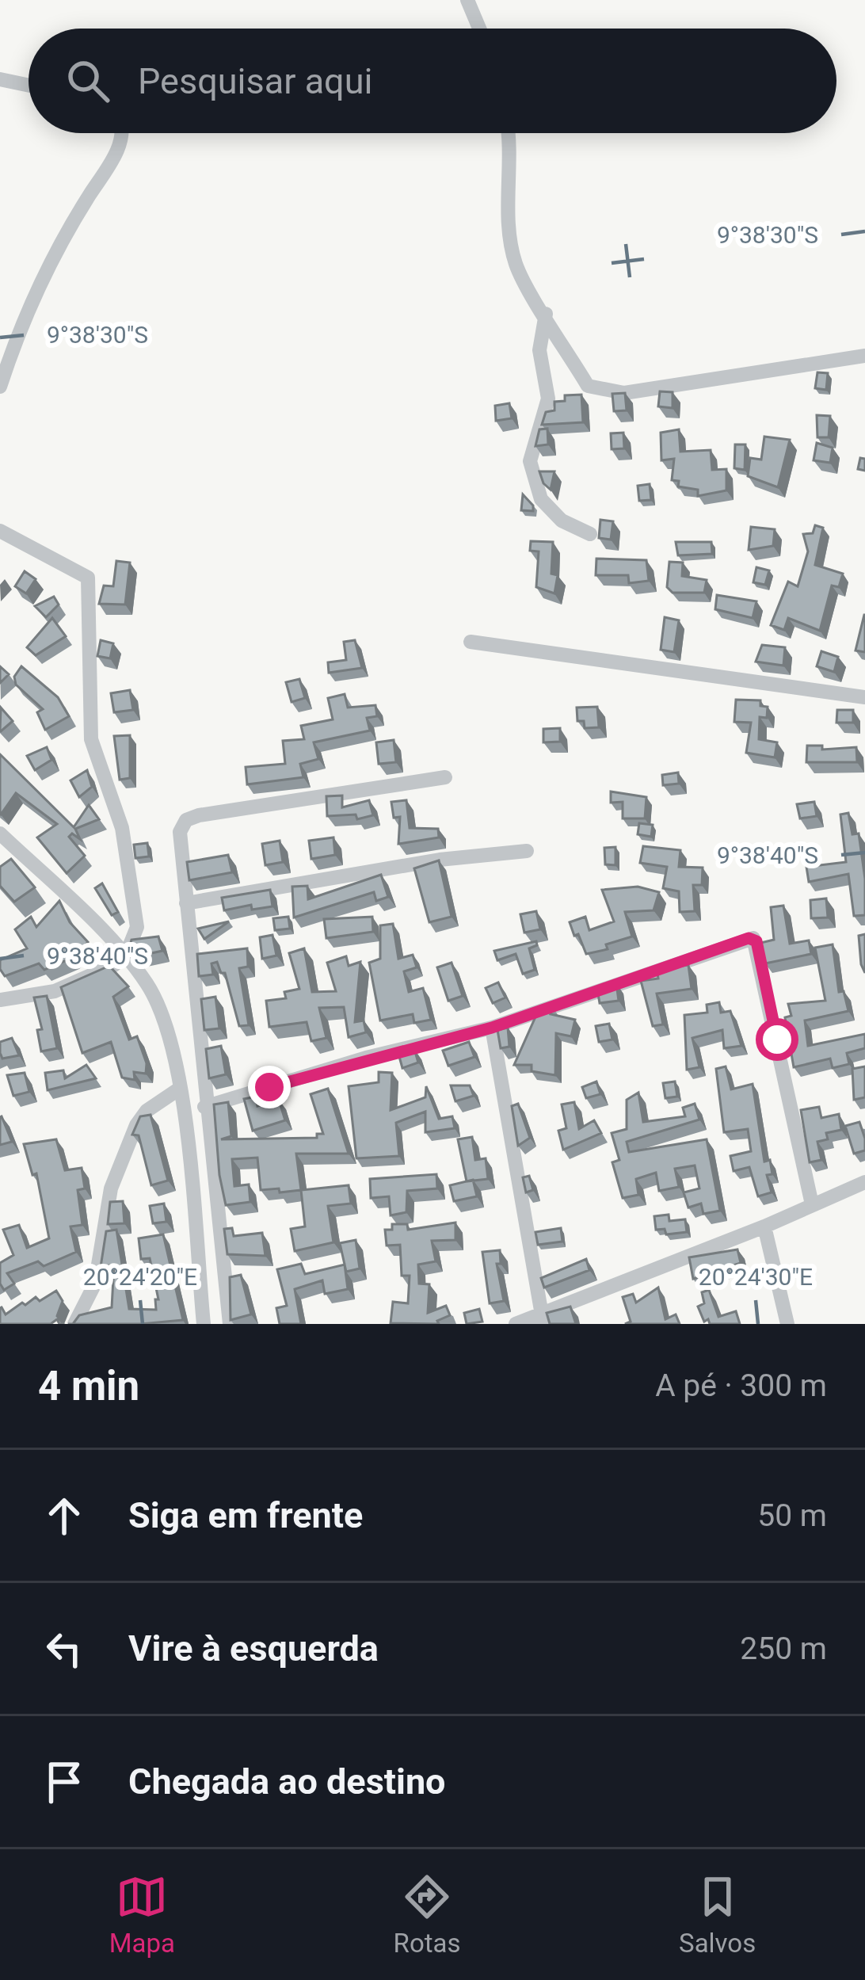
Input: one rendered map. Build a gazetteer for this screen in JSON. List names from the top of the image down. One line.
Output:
{"page":{"search":"Pesquisar aqui","heading":["4 min","A pé · 300 m"],"list":[["Siga em frente","50 m"],["Vire à esquerda","250 m"],"Chegada ao destino"],"nav":["Mapa","Rotas","Salvos"]},"coordinates":["9°38'30\"S","9°38'40\"S","20°24'20\"E","20°24'30\"E"]}
